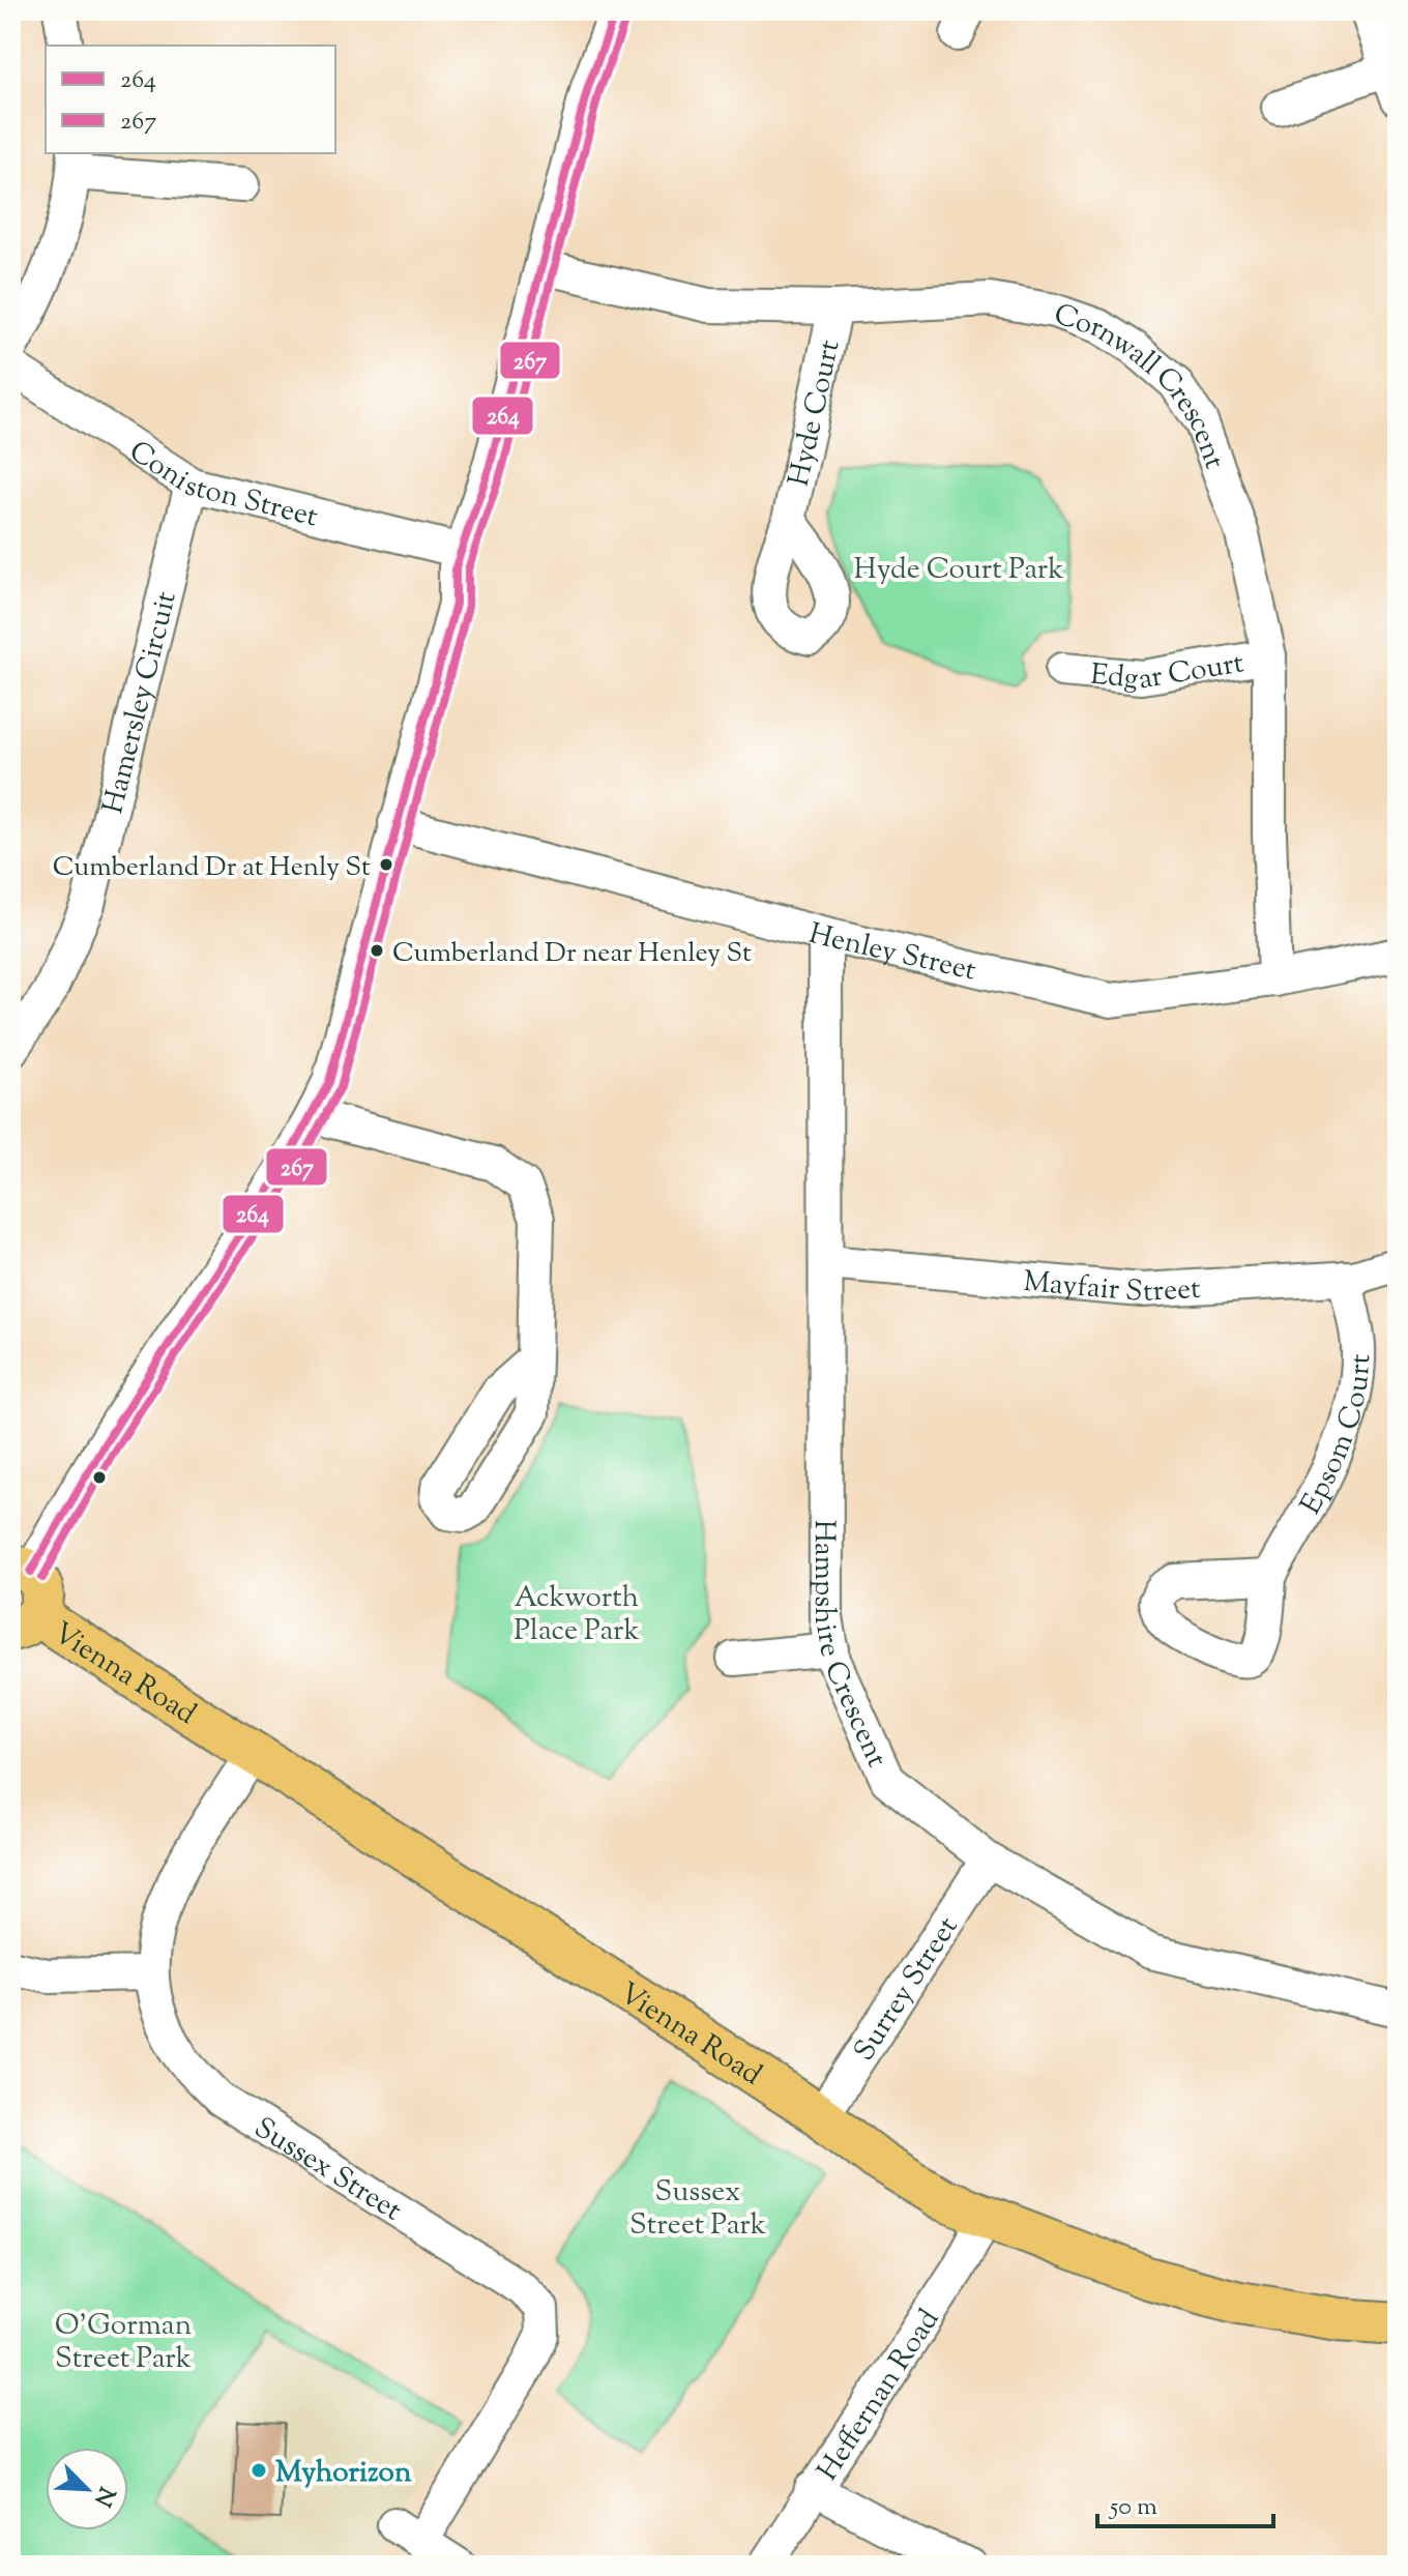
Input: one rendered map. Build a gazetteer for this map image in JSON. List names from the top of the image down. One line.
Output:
{"streets":{"main road":["Vienna Road"],"street":["Cornwall Crescent","Hyde Court","Coniston Street","Edgar Court","Hamersley Circuit","Henley Street","Mayfair Street","Epsom Court","Hampshire Crescent","Surrey Street","Sussex Street","Heffernan Road"]},"crossings":[["Cornwall Crescent","Hyde Court"],["Cornwall Crescent","Edgar Court"],["Cornwall Crescent","Henley Street"],["Coniston Street","Hamersley Circuit"],["Henley Street","Hampshire Crescent"],["Mayfair Street","Epsom Court"],["Mayfair Street","Hampshire Crescent"],["Hampshire Crescent","Surrey Street"],["Vienna Road","Surrey Street"],["Vienna Road","Sussex Street"],["Vienna Road","Heffernan Road"]],"parks":["Hyde Court Park","Ackworth Place Park","Sussex Street Park","O'Gorman Street Park"],"places":["Cumberland Dr at Henly St","Cumberland Dr near Henley St","Myhorizon"],"lines":["transit line 264","transit line 267"],"legend":["264","267"],"scale_bar":"50 m","north":"bottom right"}
